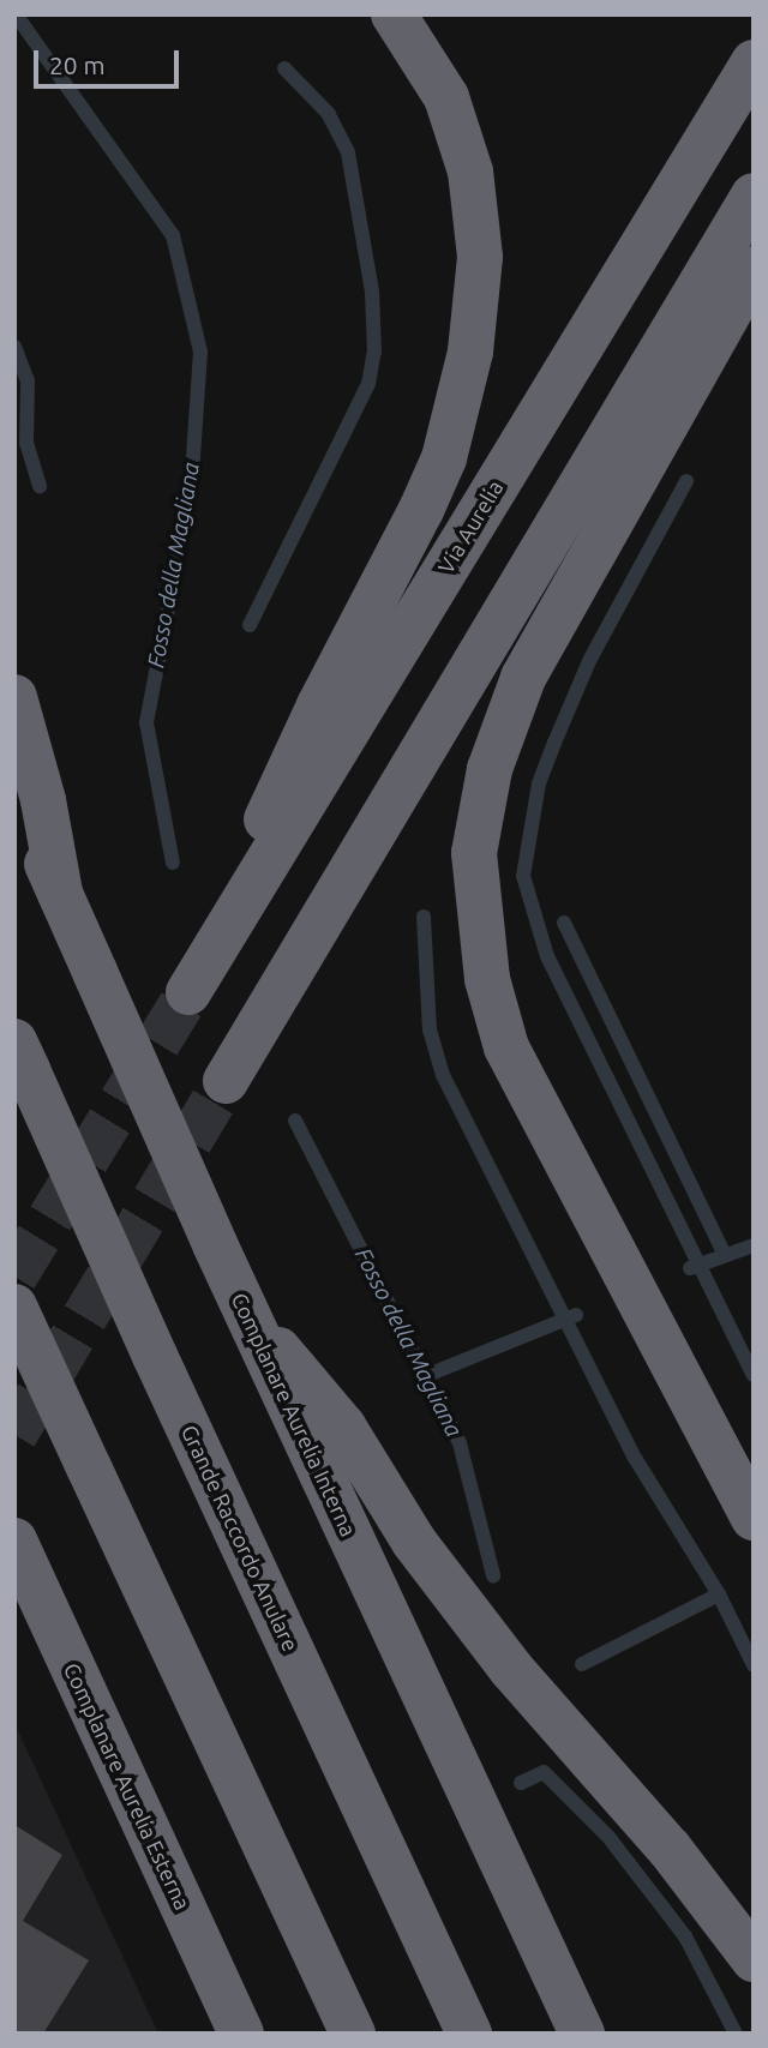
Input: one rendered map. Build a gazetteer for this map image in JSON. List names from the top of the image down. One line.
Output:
{"streets":{"highway":["Via Aurelia","Complanare Aurelia Interna","Grande Raccordo Anulare","Complanare Aurelia Esterna"]},"water":["Fosso della Magliana"],"scale_bar":"20 m"}
